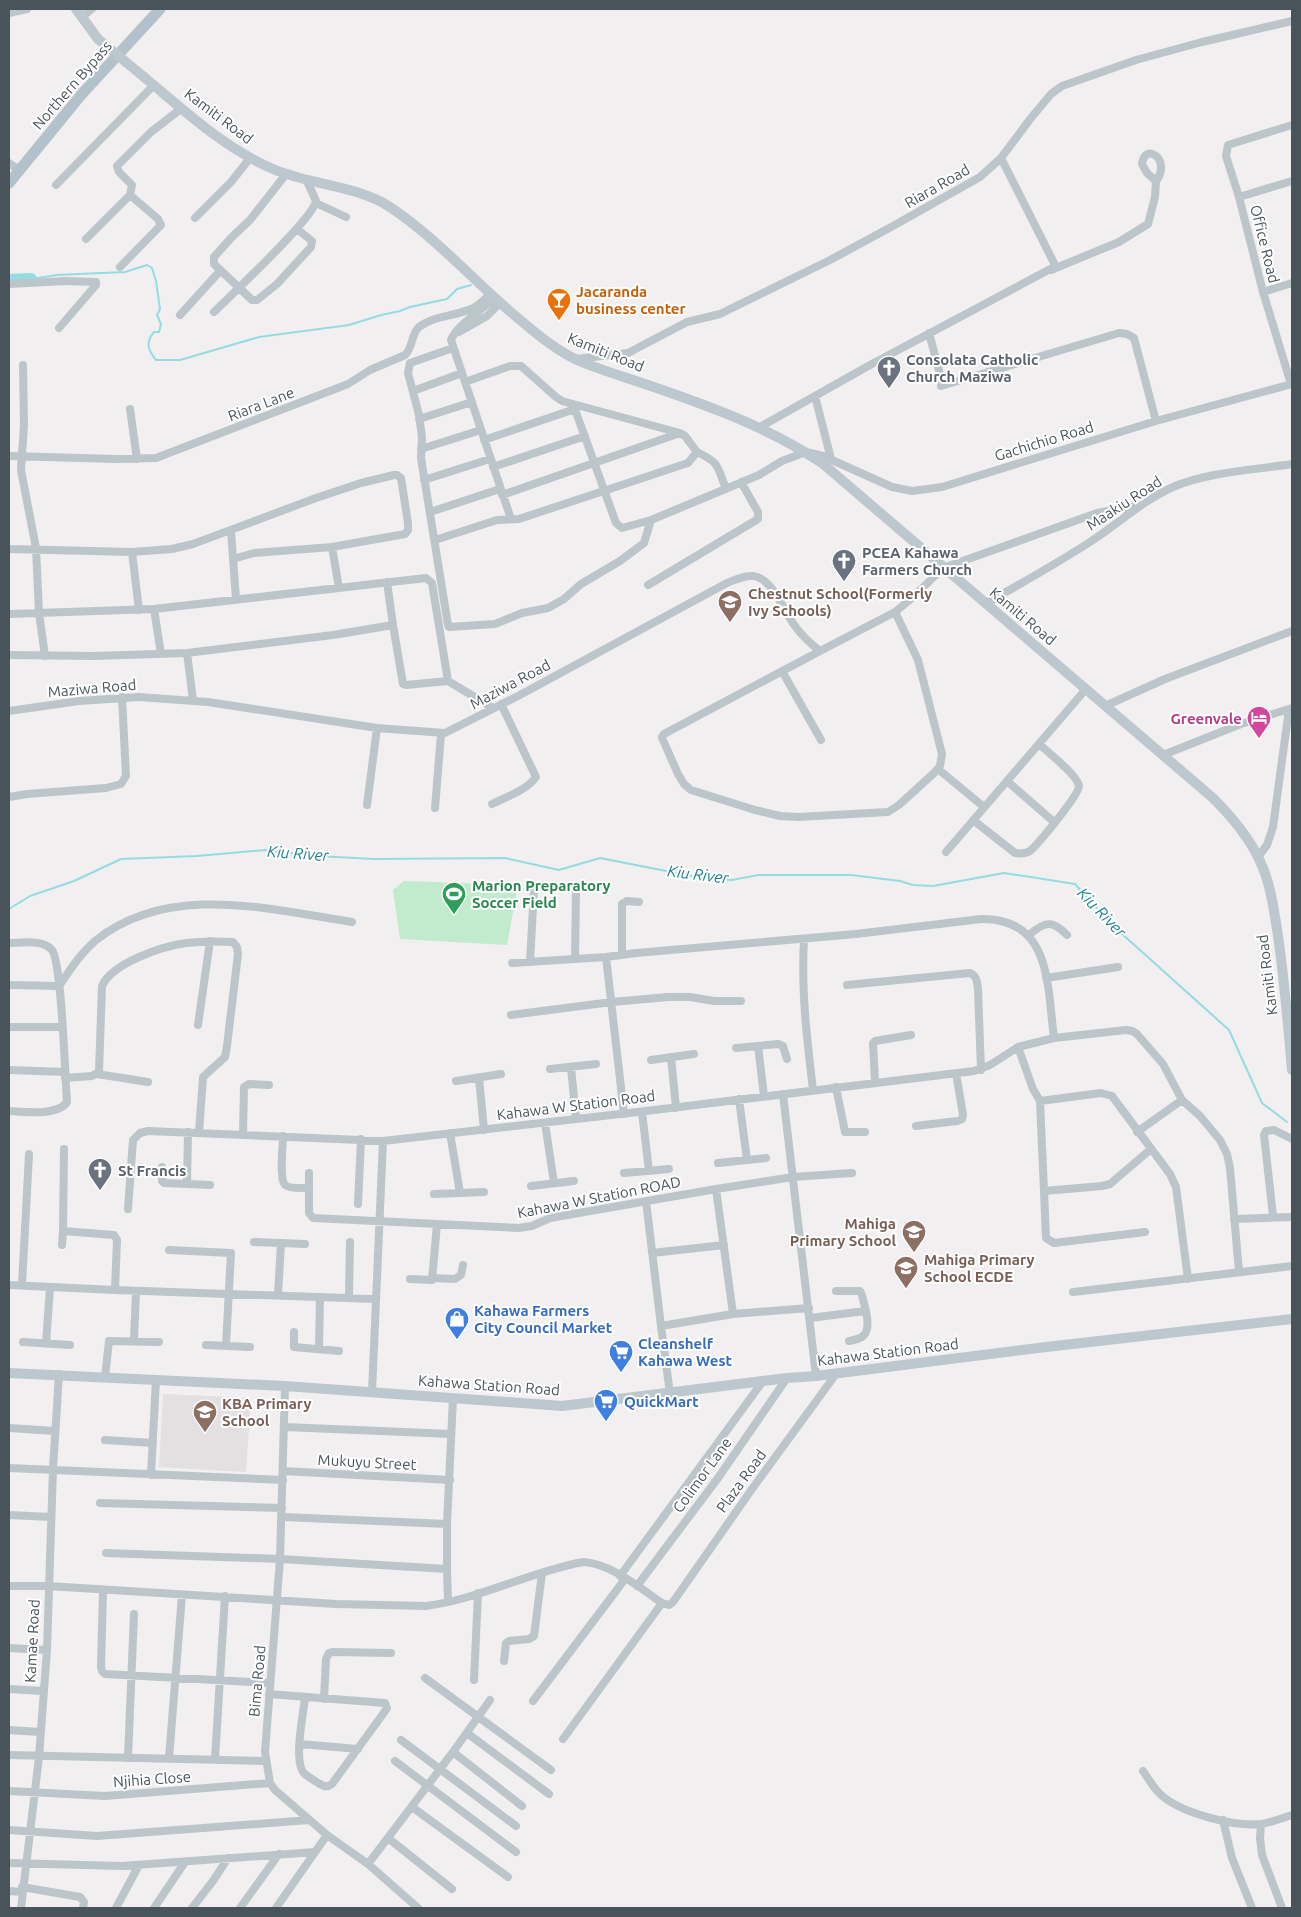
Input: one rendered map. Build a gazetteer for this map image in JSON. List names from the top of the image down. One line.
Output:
{"streets":{"main road":["Northern Bypass","Kamiti Road","Kahawa Station Road"],"street":["Riara Road","Office Road","Riara Lane","Gachichio Road","Maakiu Road","Maziwa Road","Kahawa W Station Road","Kahawa W Station ROAD","Mukuyu Street","Colimor Lane","Plaza Road","Kamae Road","Bima Road","Njihia Close"]},"crossings":[["Kamiti Road","Riara Road"],["Kamiti Road","Riara Lane"],["Kamiti Road","Gachichio Road"],["Kamiti Road","Maakiu Road"],["Office Road","Gachichio Road"],["Kahawa Station Road","Colimor Lane"],["Kahawa Station Road","Plaza Road"],["Kahawa Station Road","Kamae Road"],["Kahawa Station Road","Bima Road"],["Mukuyu Street","Bima Road"],["Kamae Road","Njihia Close"],["Bima Road","Njihia Close"]],"water":["Kiu River"],"places":{"bar":["Jacaranda business center"],"church":["Consolata Catholic Church Maziwa","PCEA Kahawa Farmers Church","St Francis"],"school or university":["Chestnut School(Formerly Ivy Schools)","Mahiga Primary School","Mahiga Primary School ECDE","KBA Primary School"],"hotel":["Greenvale"],"sports":["Marion Preparatory Soccer Field"],"shop":["Kahawa Farmers City Council Market"],"supermarket":["Cleanshelf Kahawa West","QuickMart"]}}
